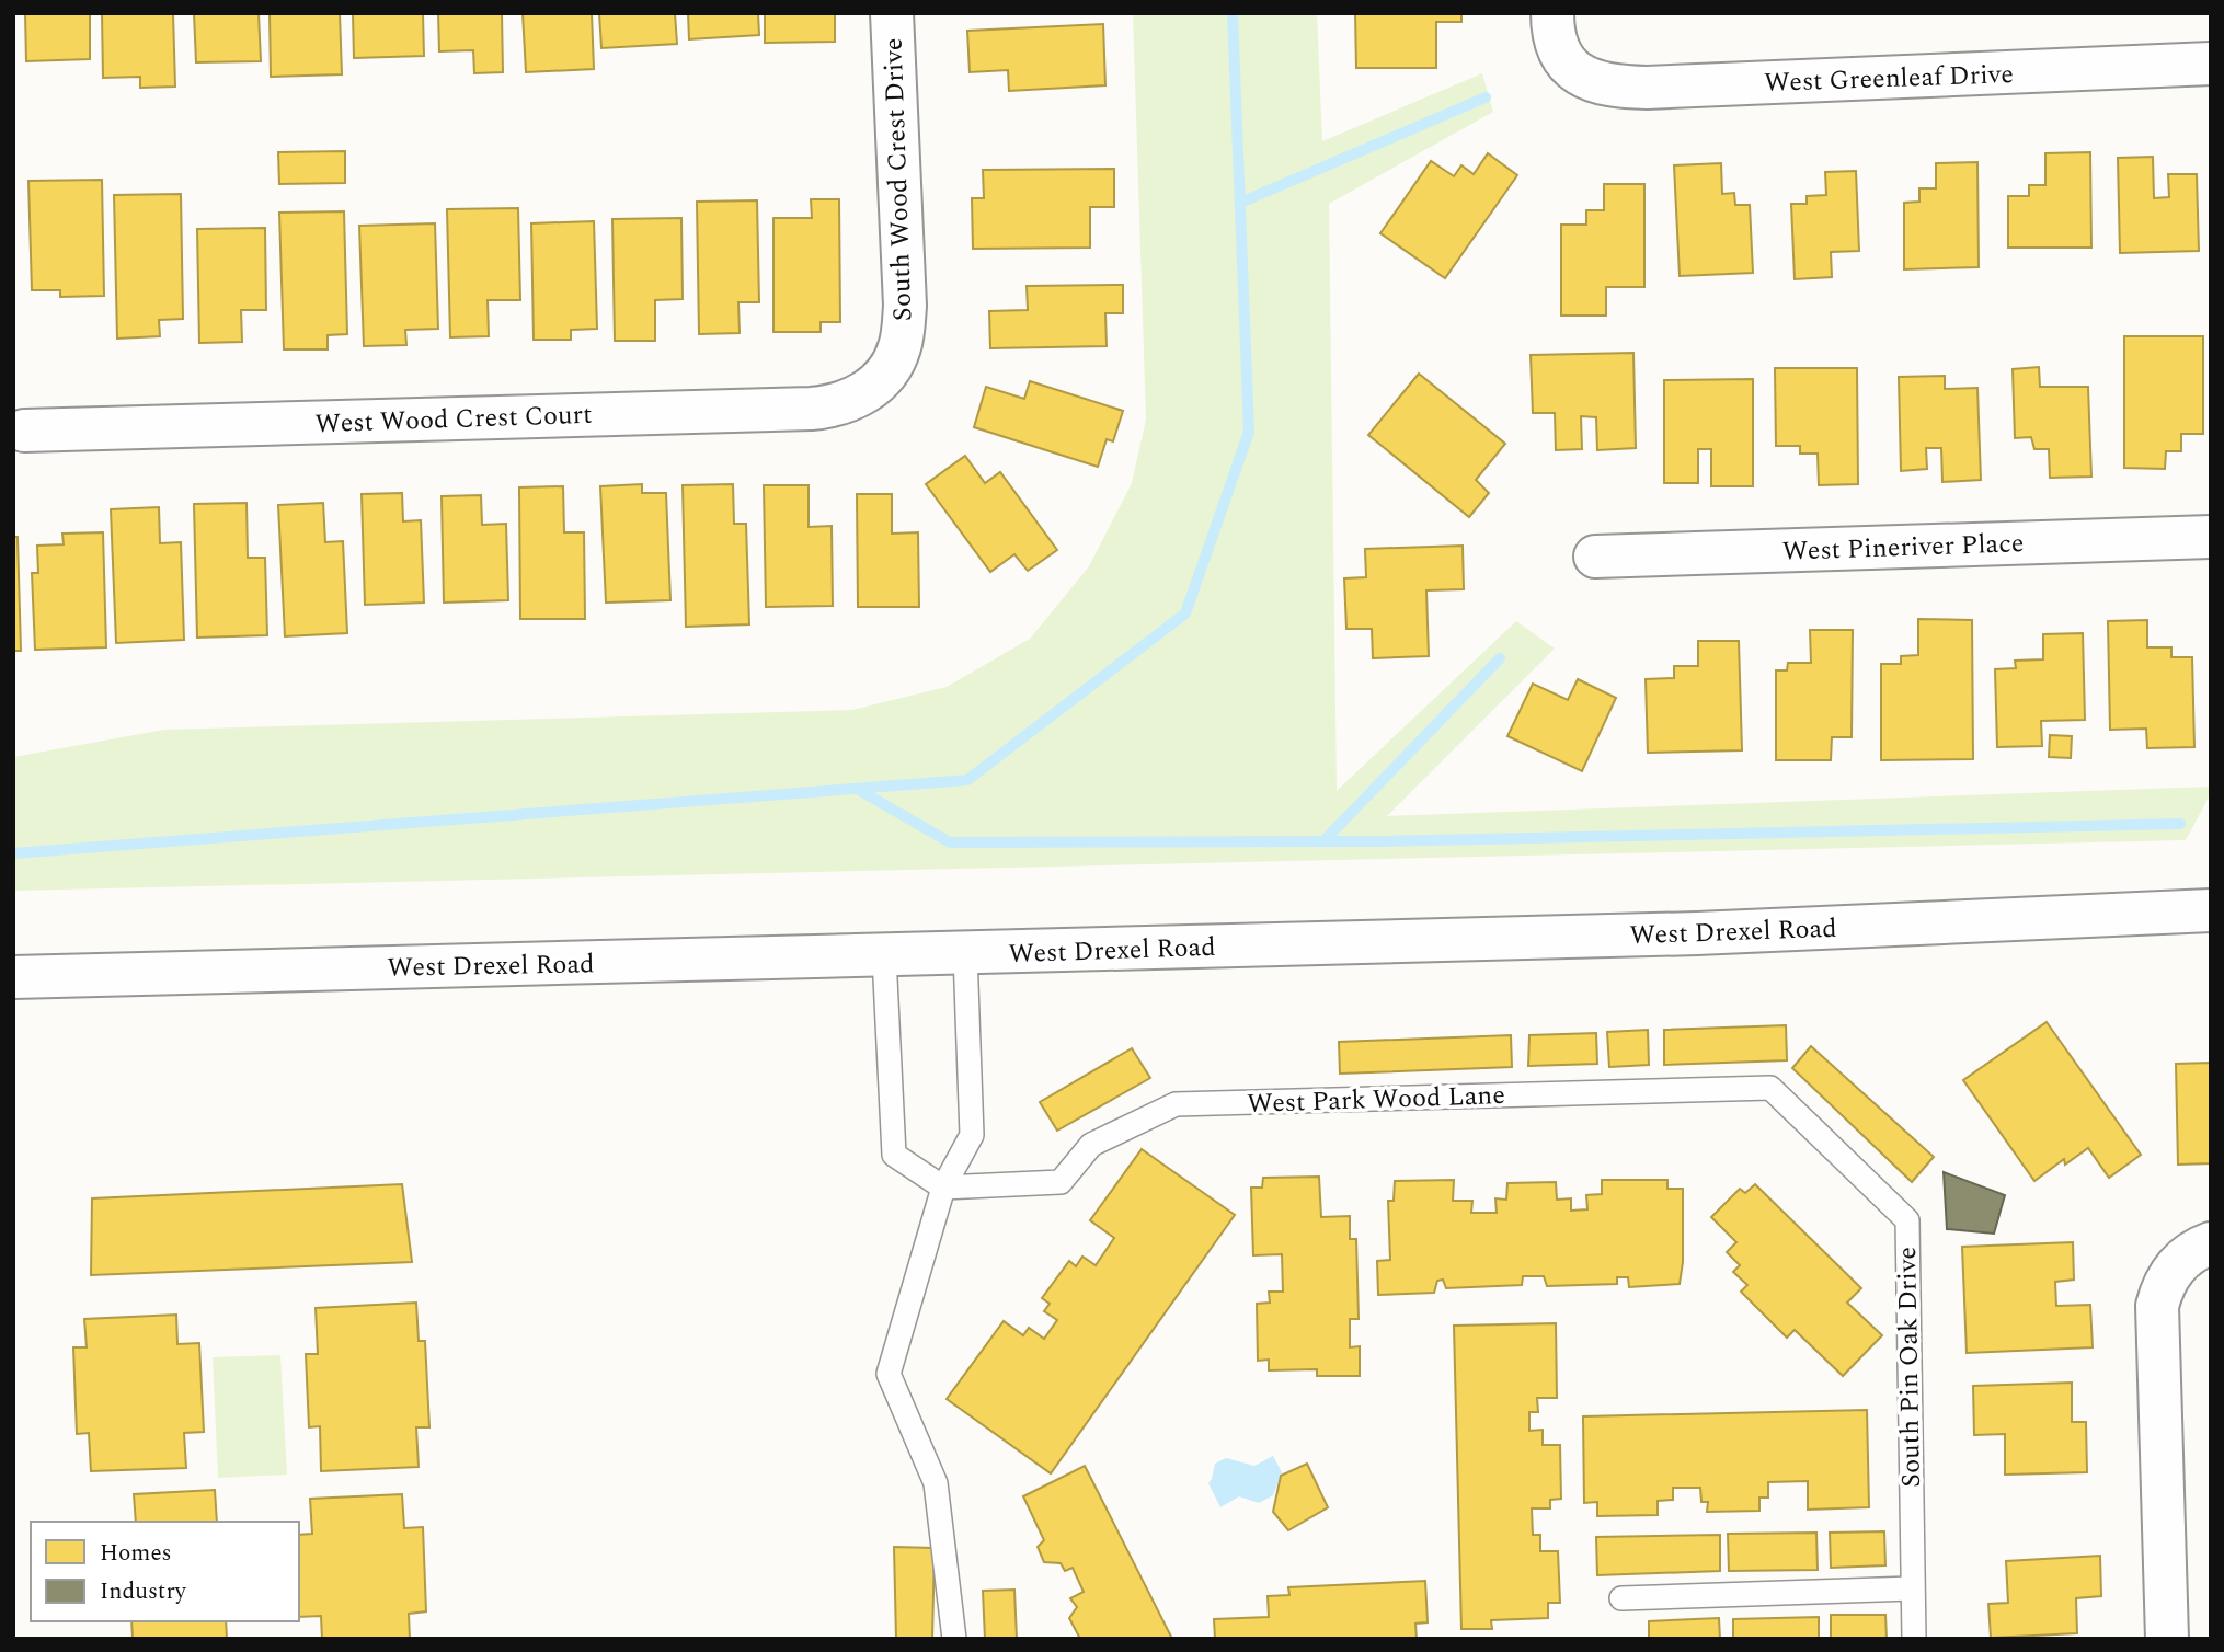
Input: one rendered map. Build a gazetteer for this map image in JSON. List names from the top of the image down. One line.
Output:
{"streets":{"street":["West Greenleaf Drive","South Wood Crest Drive","West Wood Crest Court","West Pineriver Place","West Drexel Road"],"lane":["West Park Wood Lane","South Pin Oak Drive"]},"crossings":[["South Wood Crest Drive","West Wood Crest Court"],["West Park Wood Lane","South Pin Oak Drive"]],"legend":["Homes","Industry"]}
